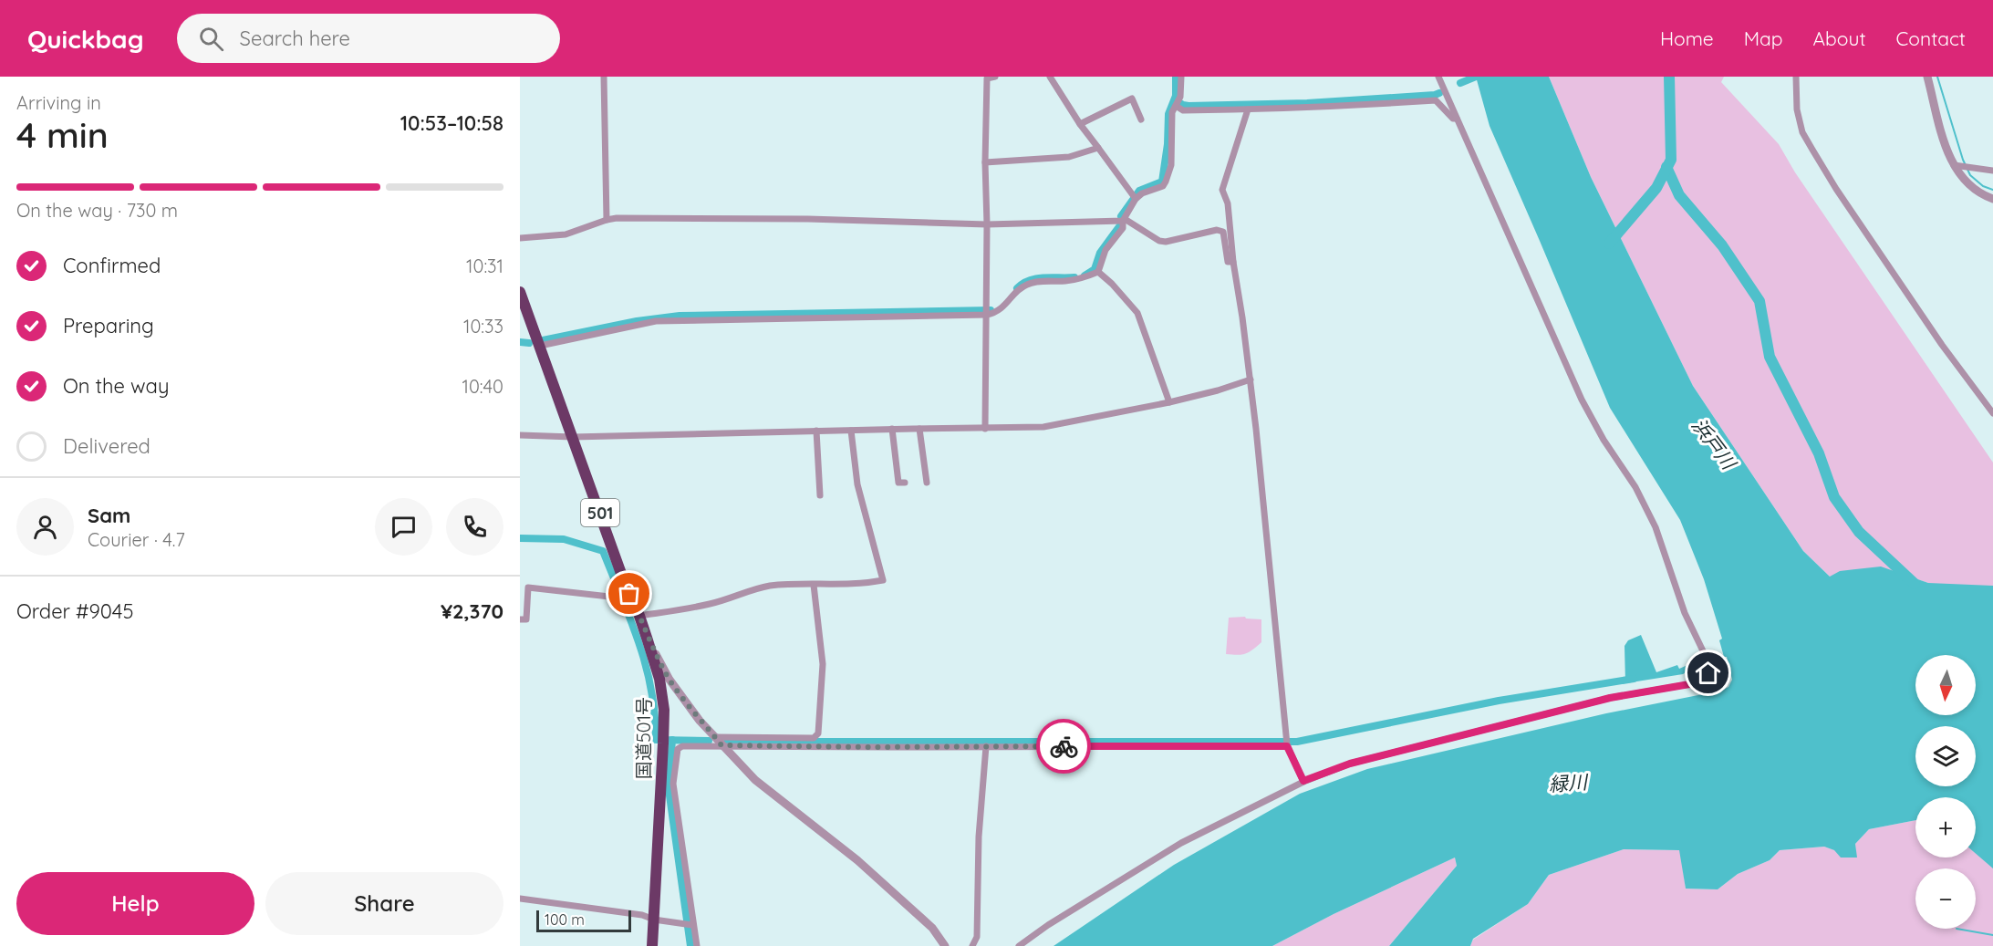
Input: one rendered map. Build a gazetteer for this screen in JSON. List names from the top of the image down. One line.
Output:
{"streets":{"highway":["501","国道501号"]},"water":["浜戸川","緑川"],"scale_bar":"100 m","north":"bottom","page":{"header":"Quickbag","search":"Search here","nav":["Home","Map","About","Contact"],"heading":["4 min","Arriving in","10:53–10:58"],"panel":["Sam","Courier · 4.7","Order #9045","¥2,370"],"bar":"On the way · 730 m","list":[["Confirmed","10:31"],["Preparing","10:33"],["On the way","10:40"],"Delivered"],"map_buttons":["+","−"],"buttons":["Help","Share"],"scale":"100 m"}}
